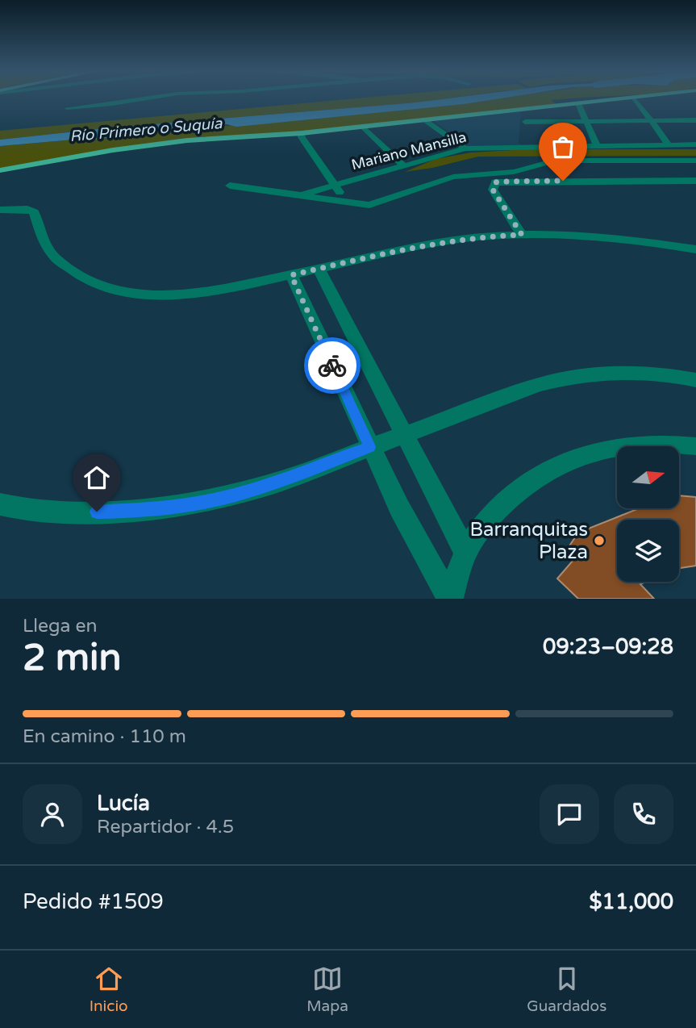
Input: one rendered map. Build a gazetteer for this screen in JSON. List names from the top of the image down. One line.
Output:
{"streets":{"street":["Mariano Mansilla"]},"water":["Río Primero o Suquía"],"places":["Barranquitas Plaza"],"north":"right","page":{"heading":["2 min","Llega en","09:23–09:28"],"panel":["Lucía","Repartidor · 4.5","Pedido #1509","$11,000"],"bar":"En camino · 110 m","tabs":["Inicio","Mapa","Guardados"]}}
